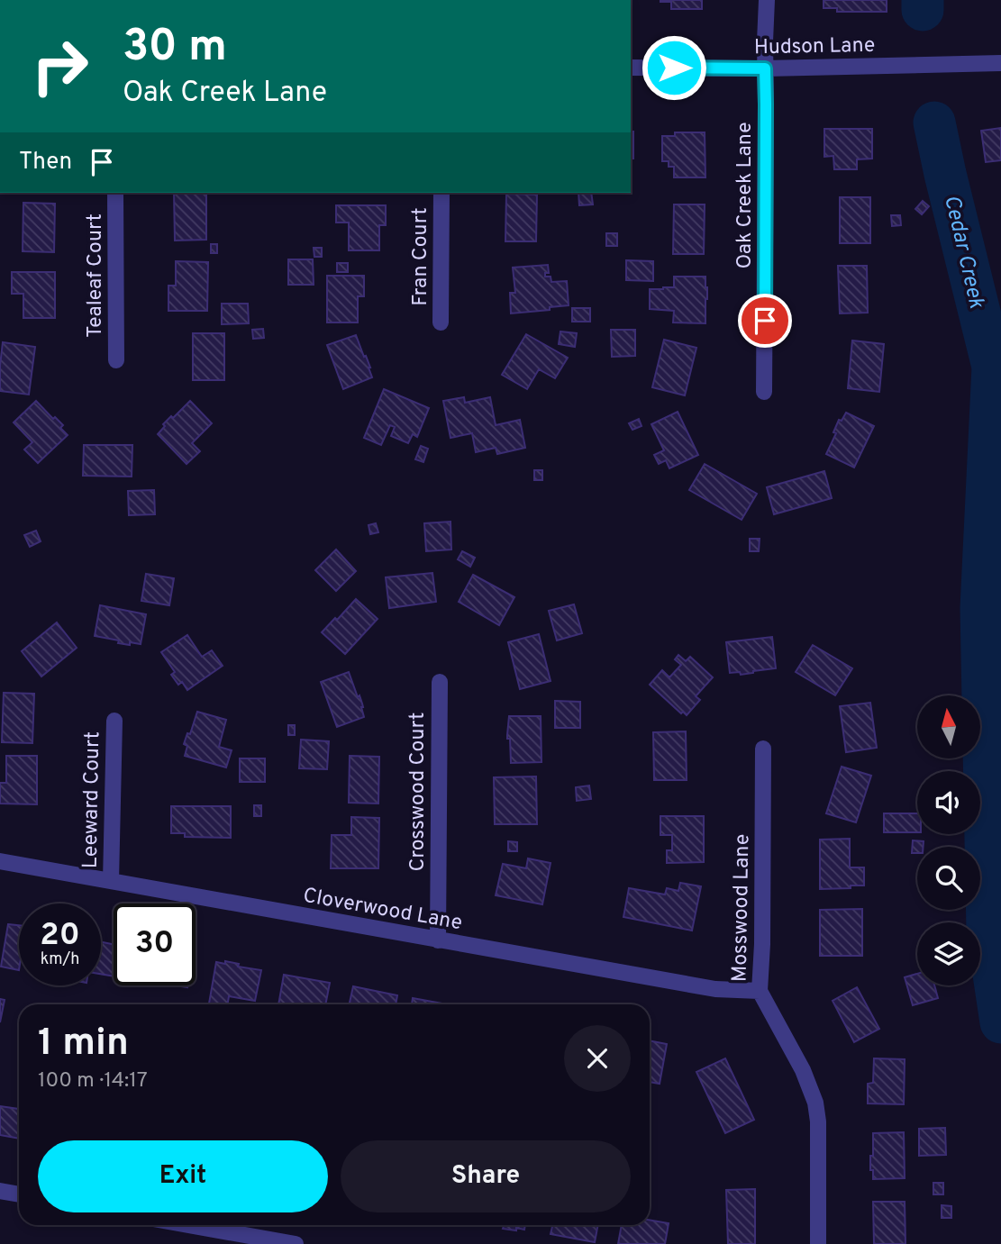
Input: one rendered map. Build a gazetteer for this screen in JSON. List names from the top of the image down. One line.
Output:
{"streets":{"street":["Hudson Lane","Oak Creek Lane","Fran Court","Tealeaf Court","Crosswood Court","Leeward Court","Cloverwood Lane","Mosswood Lane"]},"crossings":[["Hudson Lane","Oak Creek Lane"],["Crosswood Court","Cloverwood Lane"],["Leeward Court","Cloverwood Lane"],["Cloverwood Lane","Mosswood Lane"]],"water":["Cedar Creek"],"north":"top","page":{"turn":["30 m","Oak Creek Lane"],"then":"Then","speed":"20 km/h","limit":"30","heading":["1 min","100 m · 14:17"],"buttons":["Exit","Share"]}}
